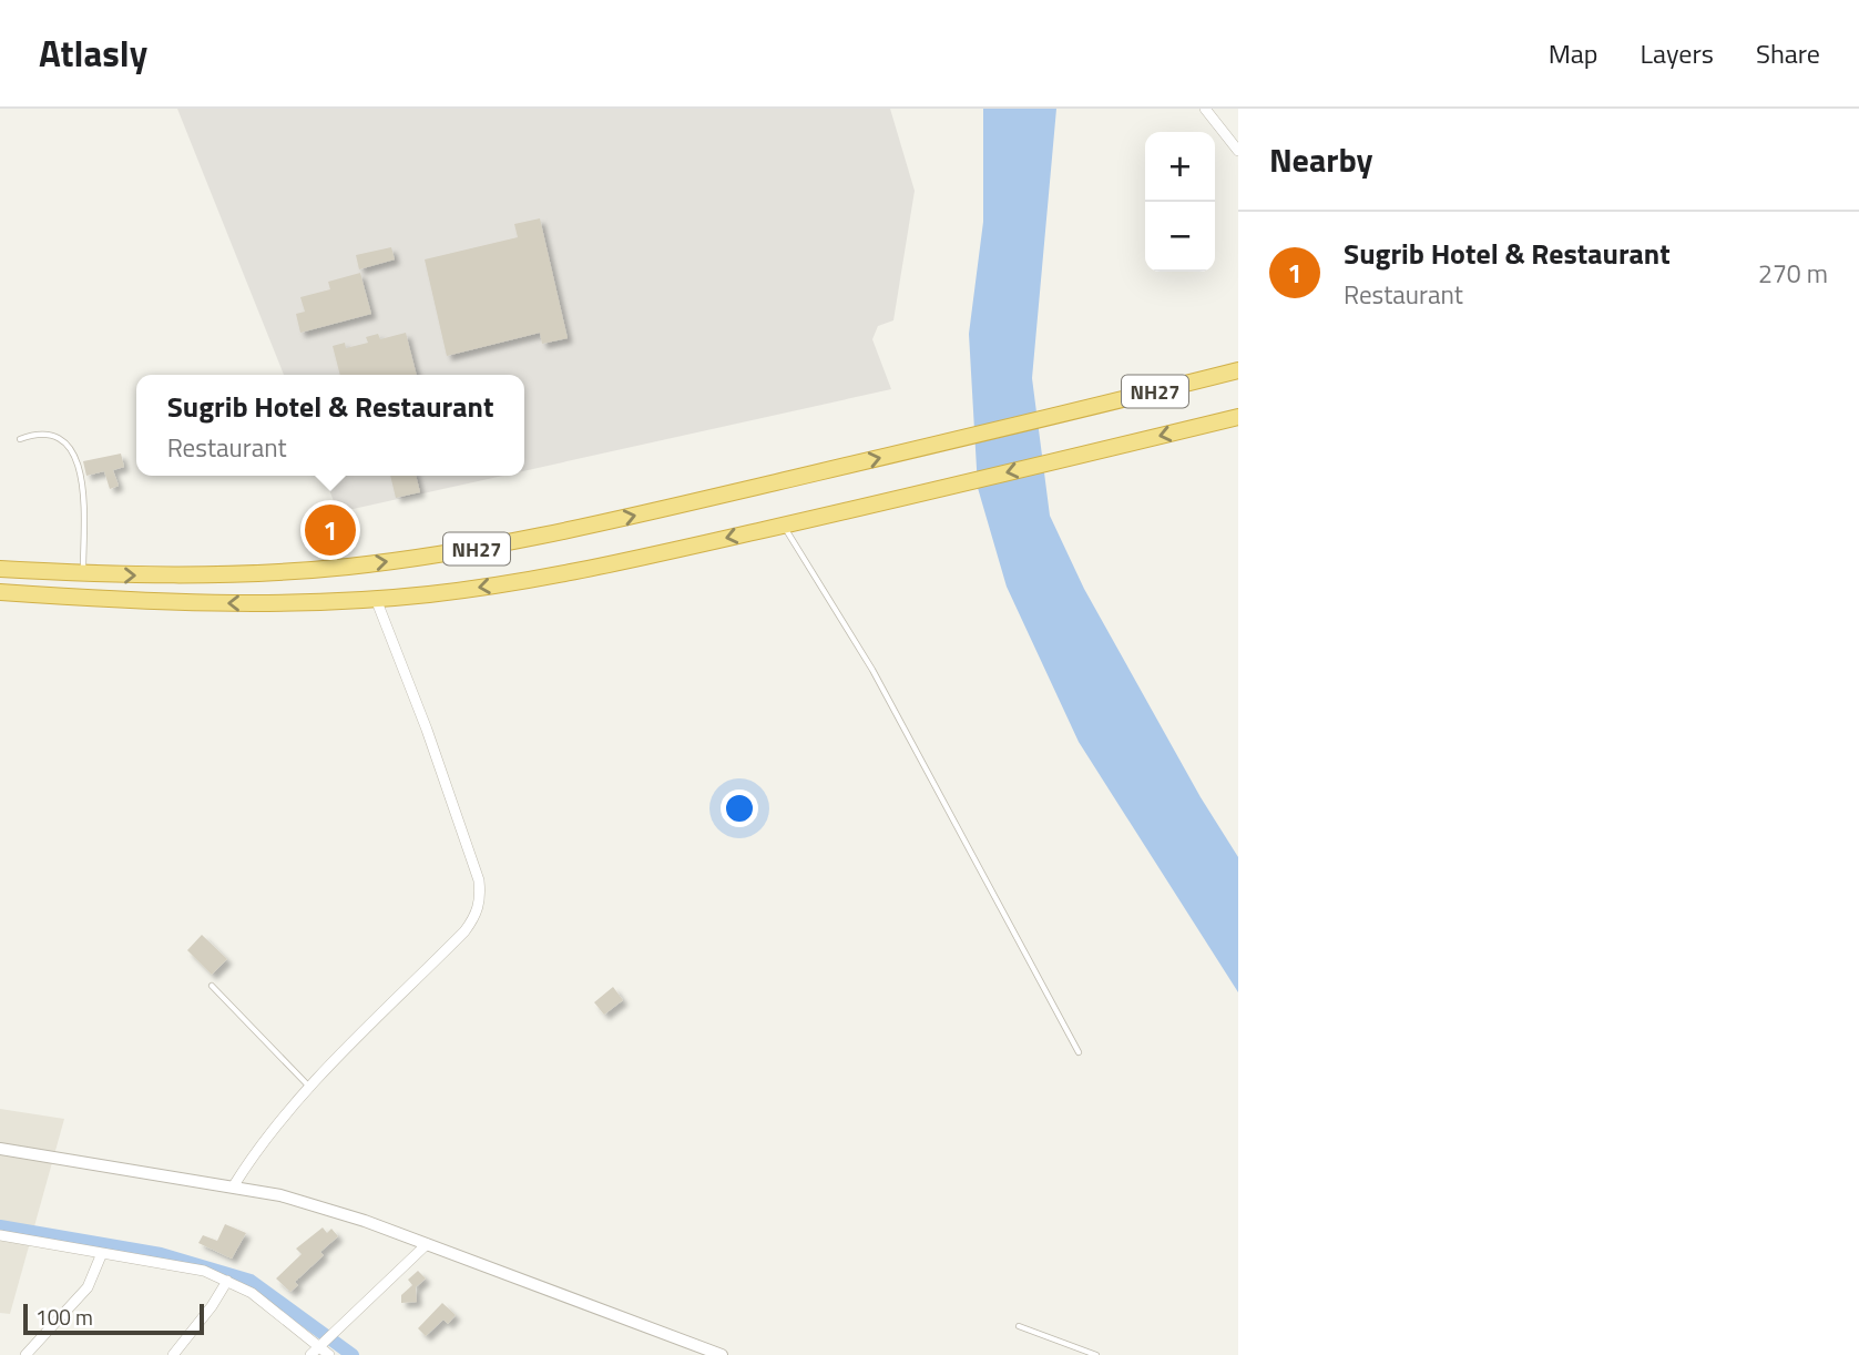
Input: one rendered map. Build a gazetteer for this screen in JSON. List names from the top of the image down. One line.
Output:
{"streets":{"highway":["NH27"]},"scale_bar":"100 m","page":{"header":"Atlasly","nav":["Map","Layers","Share"],"heading":"Nearby","map_buttons":["+","−"],"list":[{"mark":"1","name":"Sugrib Hotel & Restaurant","note":"Restaurant","value":"270 m"}],"popup":["Sugrib Hotel & Restaurant","Restaurant"],"pins":"1","scale":"100 m"}}
